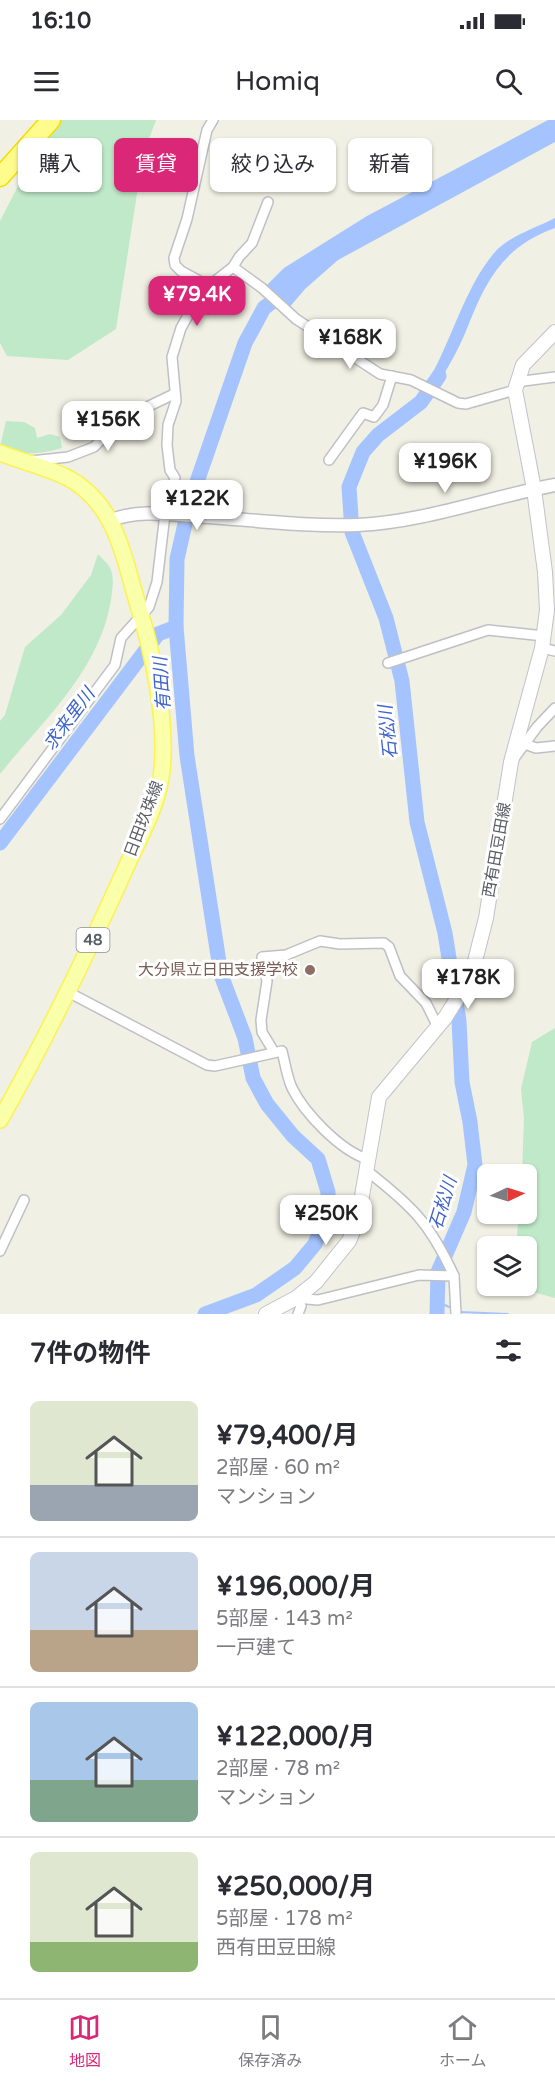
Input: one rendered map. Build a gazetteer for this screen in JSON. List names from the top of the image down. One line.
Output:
{"streets":{"main road":["日田玖珠線","西有田豆田線","48"]},"water":["有田川","求来里川","石松川"],"places":["大分県立日田支援学校"],"north":"right","page":{"status":"16:10","header":"Homiq","chip":["購入","賃貸","絞り込み","新着"],"price":["¥79.4K","¥168K","¥156K","¥196K","¥122K","¥178K","¥250K"],"heading":"7件の物件","list":[{"name":"¥79,400/月","note":"2部屋 · 60 m² · マンション"},{"name":"¥196,000/月","note":"5部屋 · 143 m² · 一戸建て"},{"name":"¥122,000/月","note":"2部屋 · 78 m² · マンション"},{"name":"¥250,000/月","note":"5部屋 · 178 m² · 西有田豆田線"}],"tabs":["地図","保存済み","ホーム"]}}
